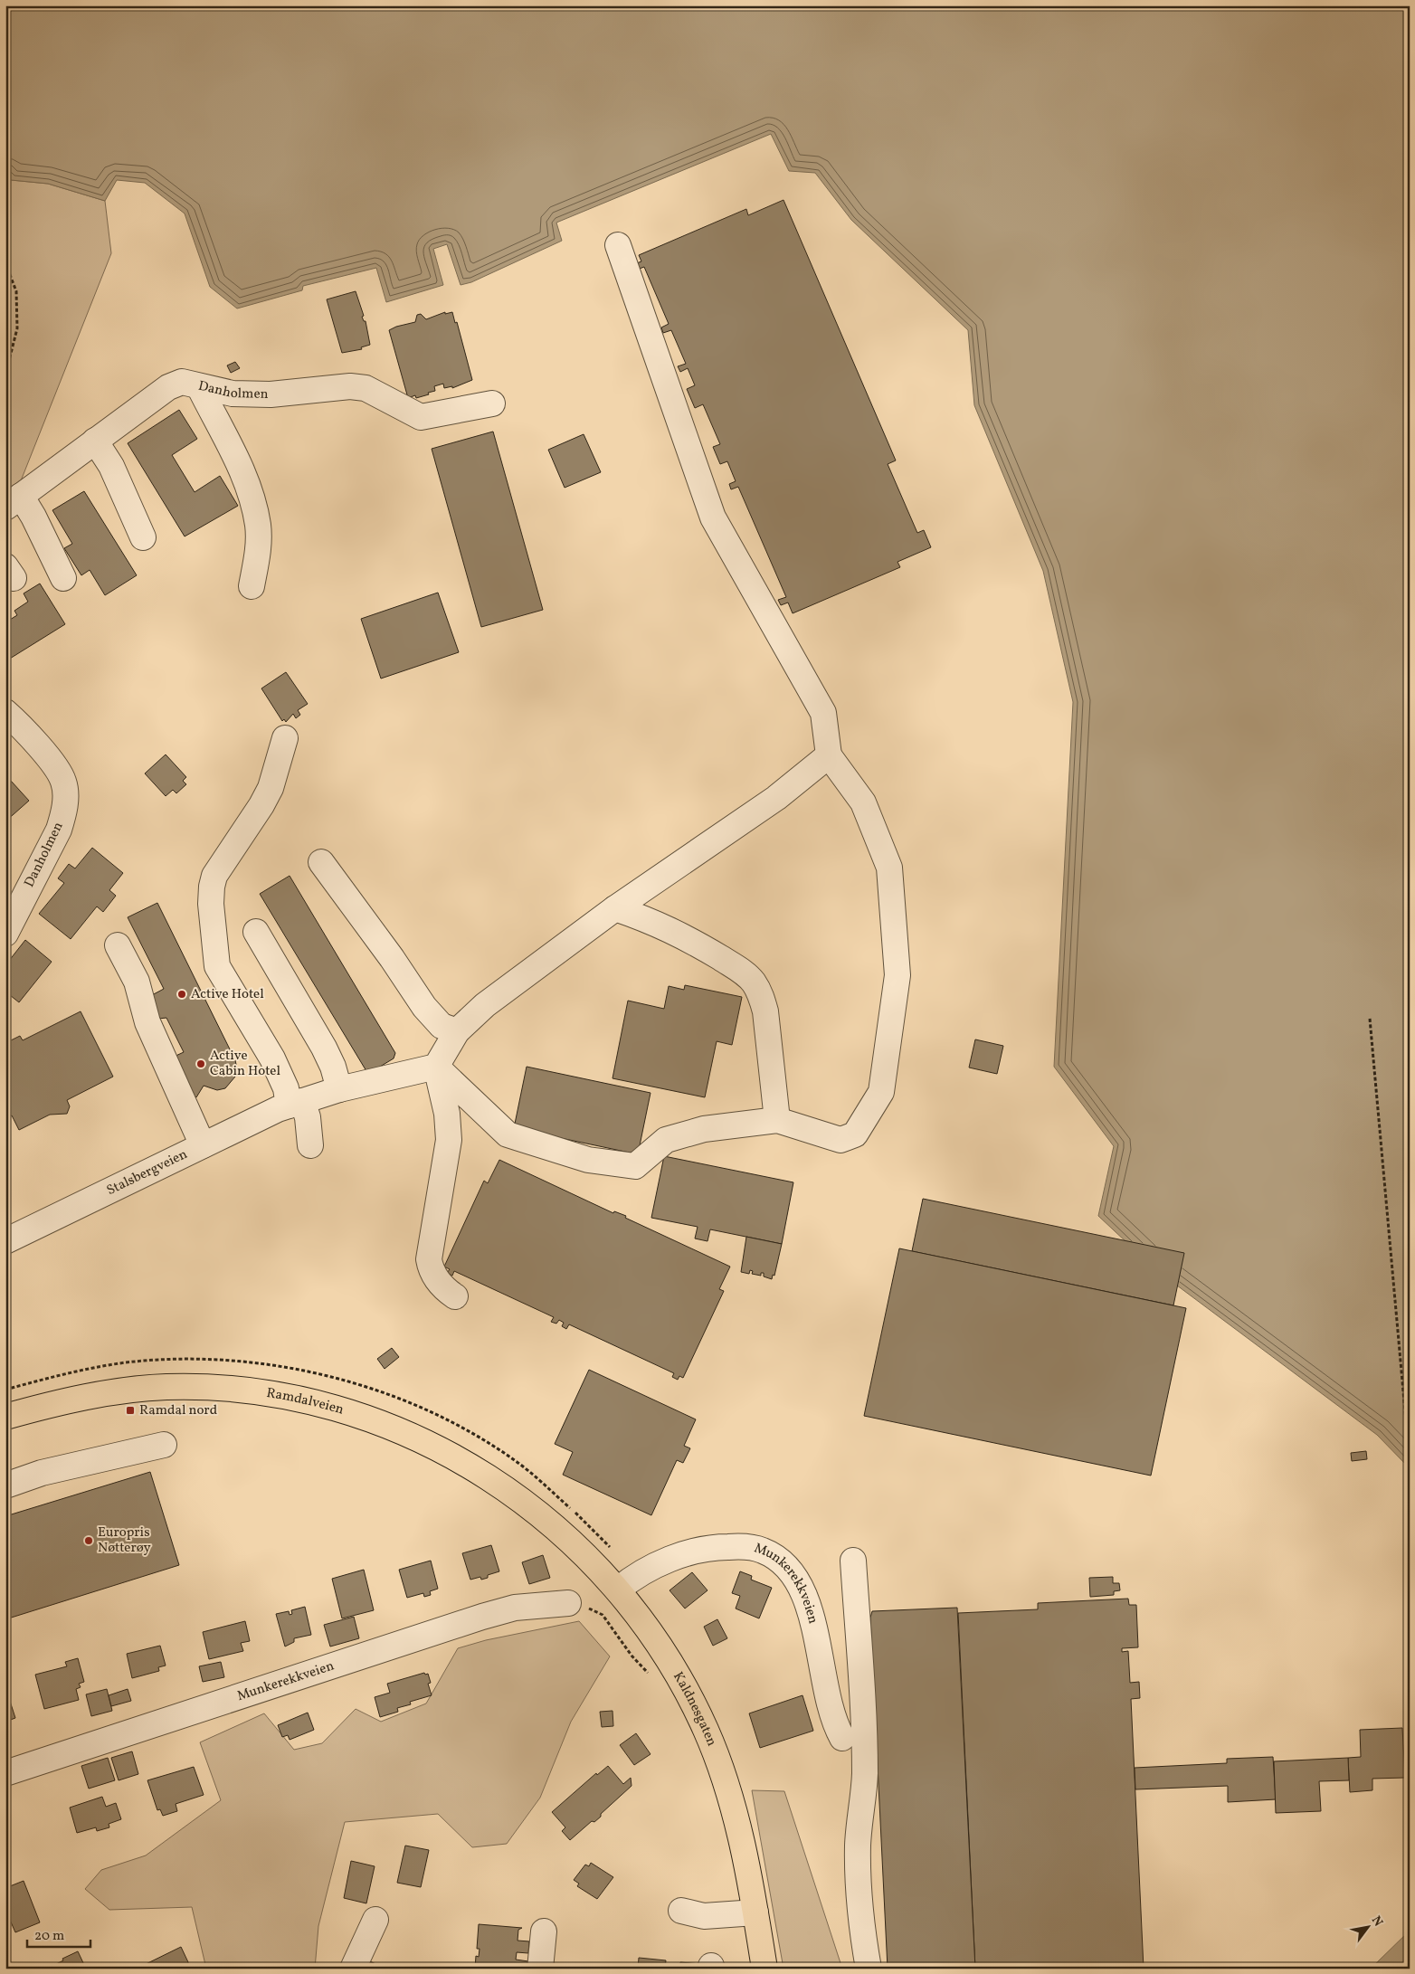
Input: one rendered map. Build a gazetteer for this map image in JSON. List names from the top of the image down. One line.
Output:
{"streets":{"main road":["Ramdalveien","Kaldnesgaten"],"street":["Danholmen","Stalsbergveien","Munkerekkveien"]},"crossings":[["Ramdalveien","Kaldnesgaten"],["Munkerekkveien","Kaldnesgaten"]],"places":{"other":["Active Hotel","Active Cabin Hotel","Europris Nøtterøy"],"transit":["Ramdal nord"]},"scale_bar":"20 m","north":"top right"}
